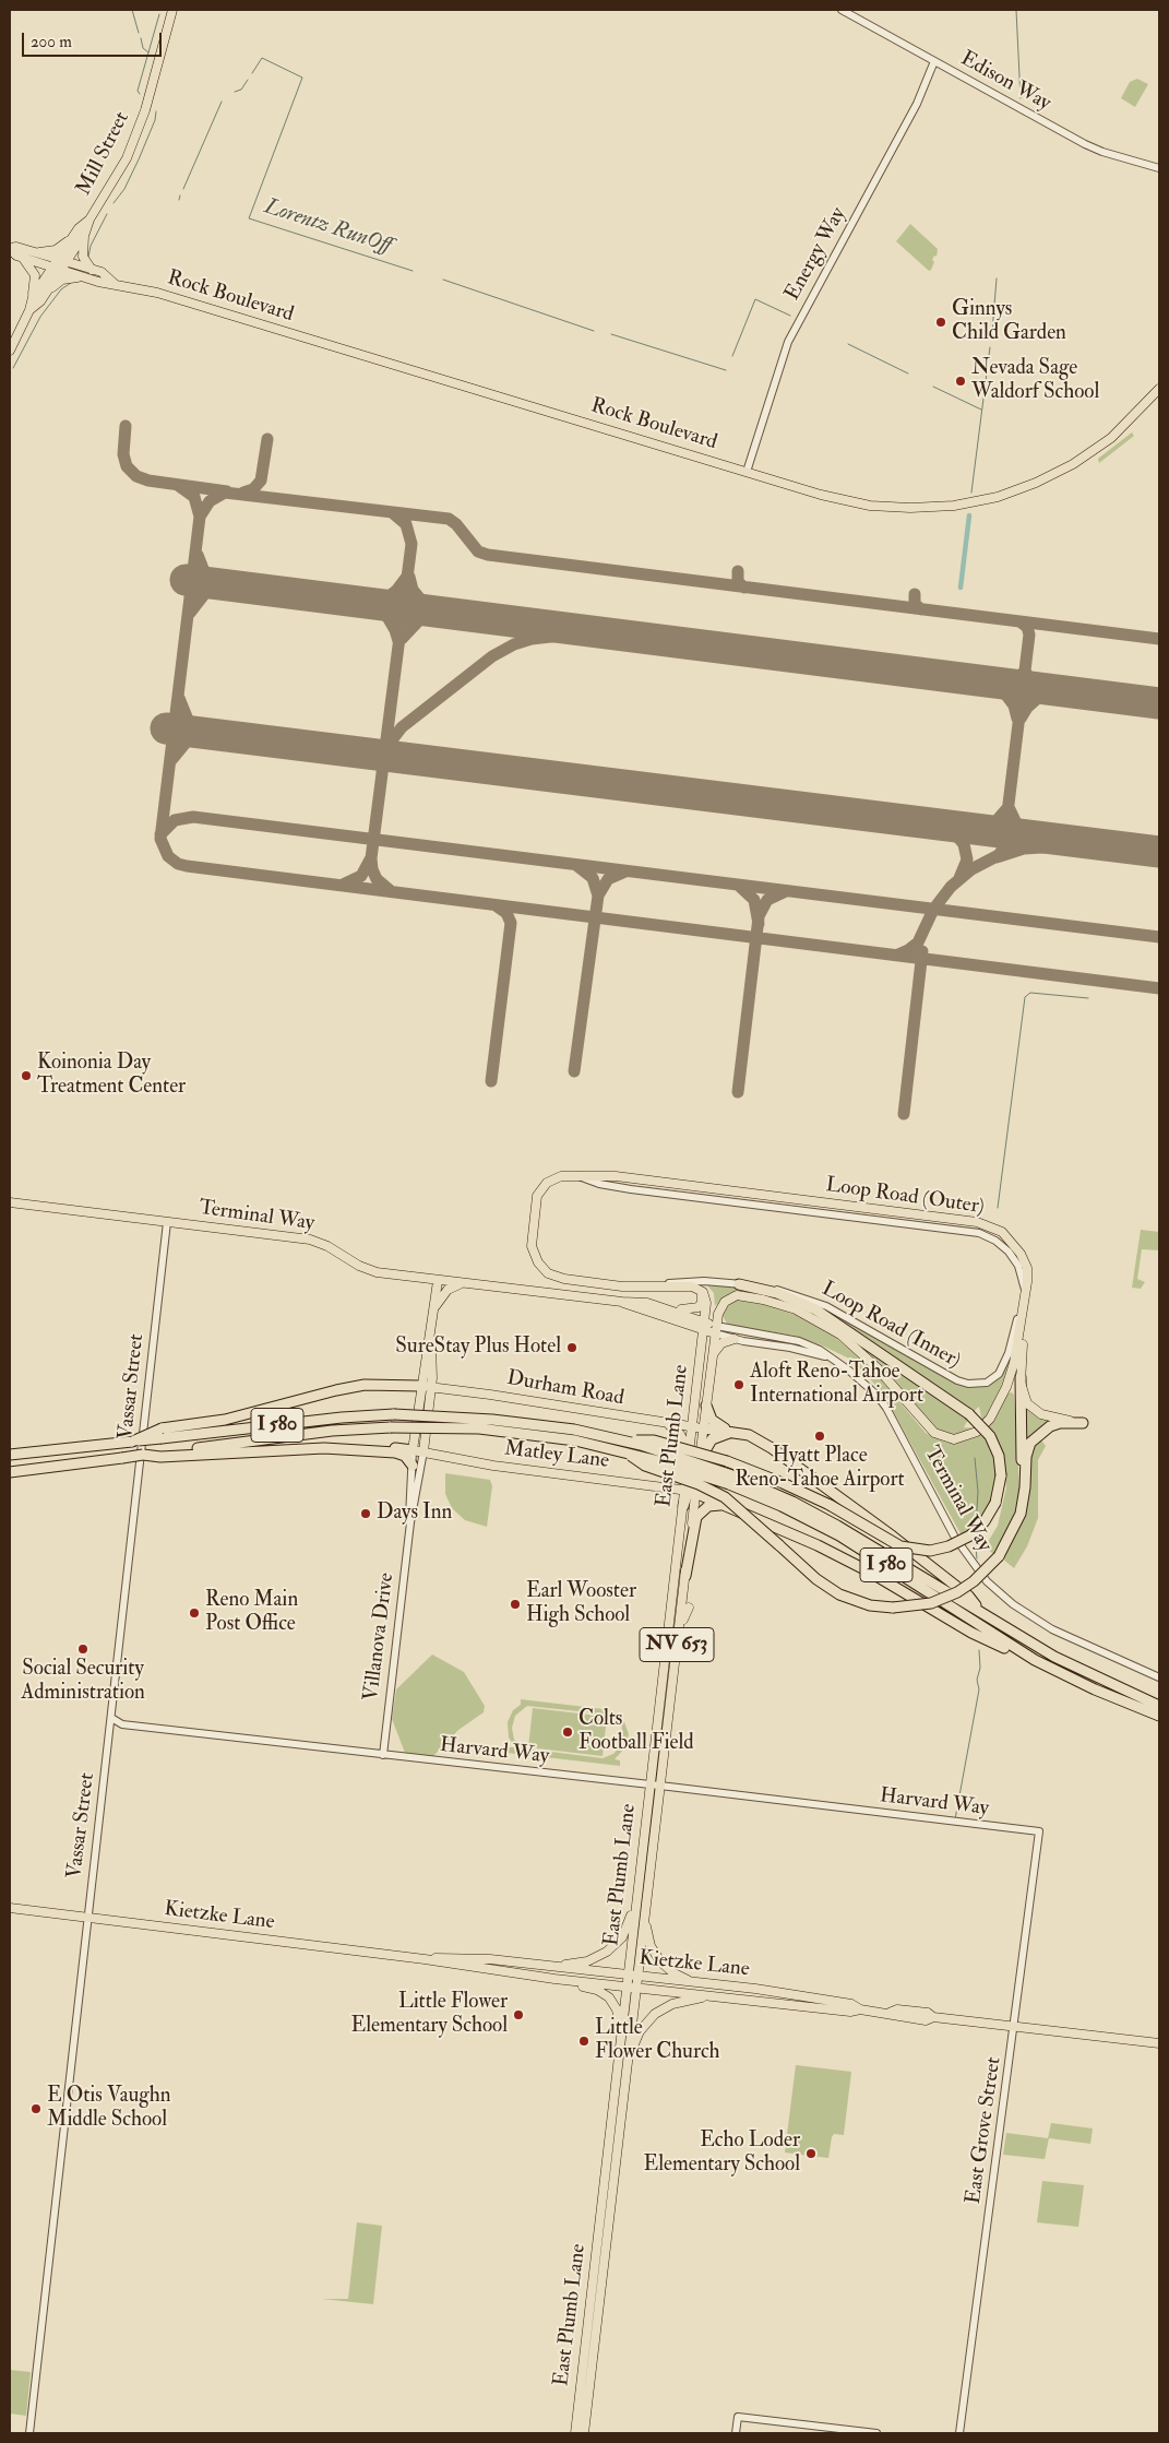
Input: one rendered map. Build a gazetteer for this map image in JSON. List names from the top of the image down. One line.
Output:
{"streets":{"highway":["I 580"],"main road":["Mill Street","Rock Boulevard","Loop Road (Outer)","Terminal Way","Durham Road","East Plumb Lane","Matley Lane","Villanova Drive","NV 653","Kietzke Lane"],"street":["Edison Way","Energy Way","Loop Road (Inner)","Vassar Street","Harvard Way","East Grove Street"]},"crossings":[["Edison Way","Energy Way"],["Mill Street","Rock Boulevard"],["Energy Way","Rock Boulevard"],["Loop Road (Outer)","Terminal Way"],["Loop Road (Outer)","Loop Road (Inner)"],["Loop Road (Outer)","East Plumb Lane"],["Terminal Way","Vassar Street"],["Terminal Way","East Plumb Lane"],["Terminal Way","Villanova Drive"],["Vassar Street","Harvard Way"],["Vassar Street","Kietzke Lane"],["Durham Road","East Plumb Lane"],["Durham Road","Villanova Drive"],["East Plumb Lane","Matley Lane"],["East Plumb Lane","Harvard Way"],["East Plumb Lane","Kietzke Lane"],["Matley Lane","Villanova Drive"],["Villanova Drive","Harvard Way"],["Harvard Way","East Grove Street"],["Kietzke Lane","East Grove Street"]],"water":["Lorentz RunOff"],"places":["Ginnys Child Garden","Nevada Sage Waldorf School","Koinonia Day Treatment Center","SureStay Plus Hotel","Aloft Reno-Tahoe International Airport","Hyatt Place Reno-Tahoe Airport","Days Inn","Earl Wooster High School","Reno Main Post Office","Social Security Administration","Colts Football Field","Little Flower Elementary School","Little Flower Church","E Otis Vaughn Middle School","Echo Loder Elementary School"],"scale_bar":"200 m"}
